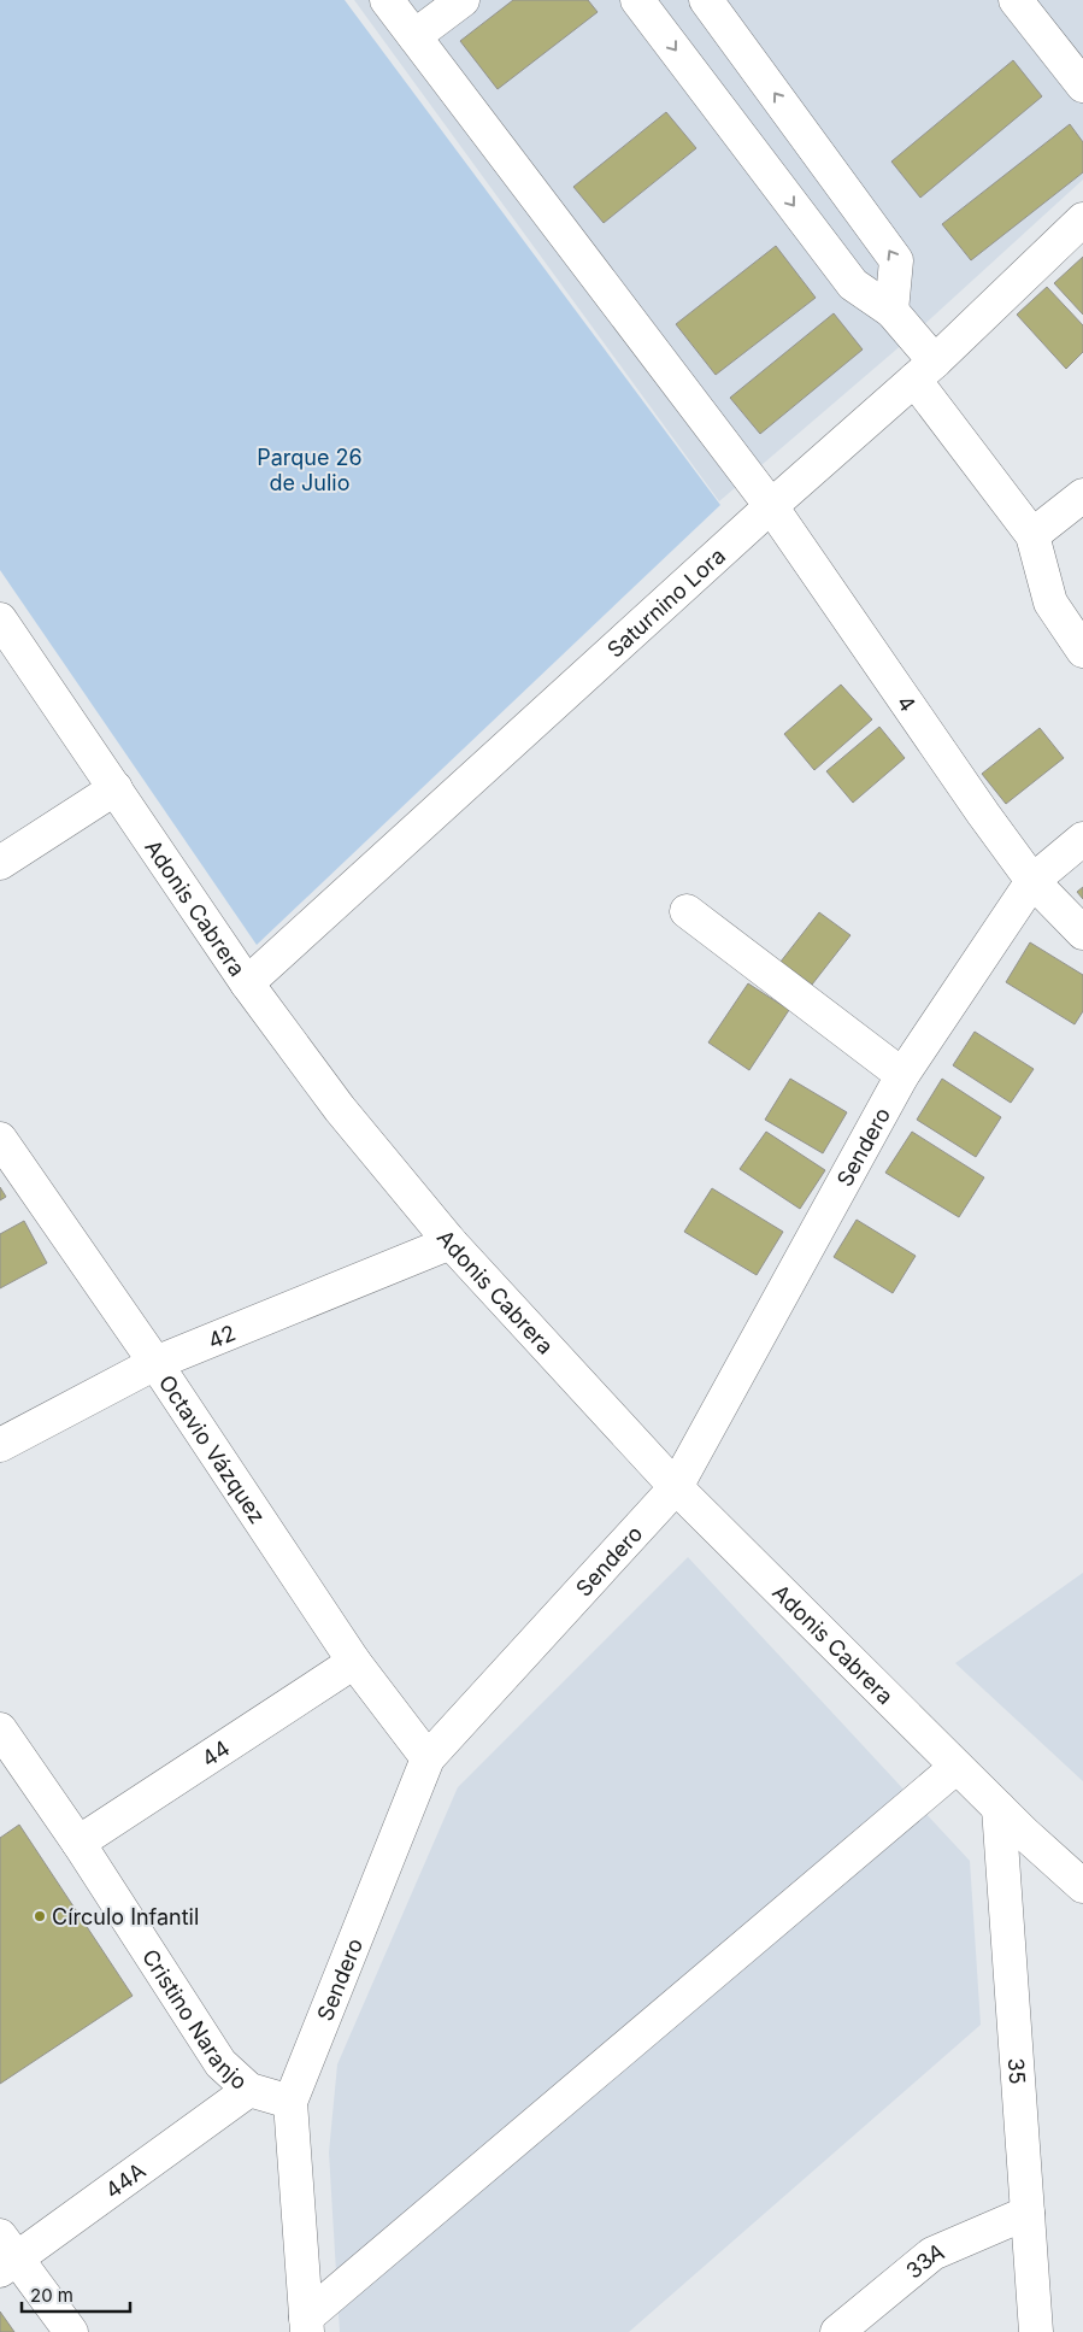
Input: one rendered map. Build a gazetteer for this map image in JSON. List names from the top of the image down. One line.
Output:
{"streets":{"street":["Saturnino Lora","4","Adonis Cabrera","Sendero","42","Octavio Vázquez","44","Cristino Naranjo","35","44A","33A"]},"crossings":[["Saturnino Lora","4"],["Saturnino Lora","Adonis Cabrera"],["4","Sendero"],["Adonis Cabrera","Sendero"],["Adonis Cabrera","42"],["Adonis Cabrera","35"],["Sendero","Octavio Vázquez"],["Sendero","Cristino Naranjo"],["42","Octavio Vázquez"],["Octavio Vázquez","44"],["44","Cristino Naranjo"],["Cristino Naranjo","44A"],["35","33A"]],"parks":["Parque 26 de Julio"],"places":["Círculo Infantil"],"scale_bar":"20 m"}
